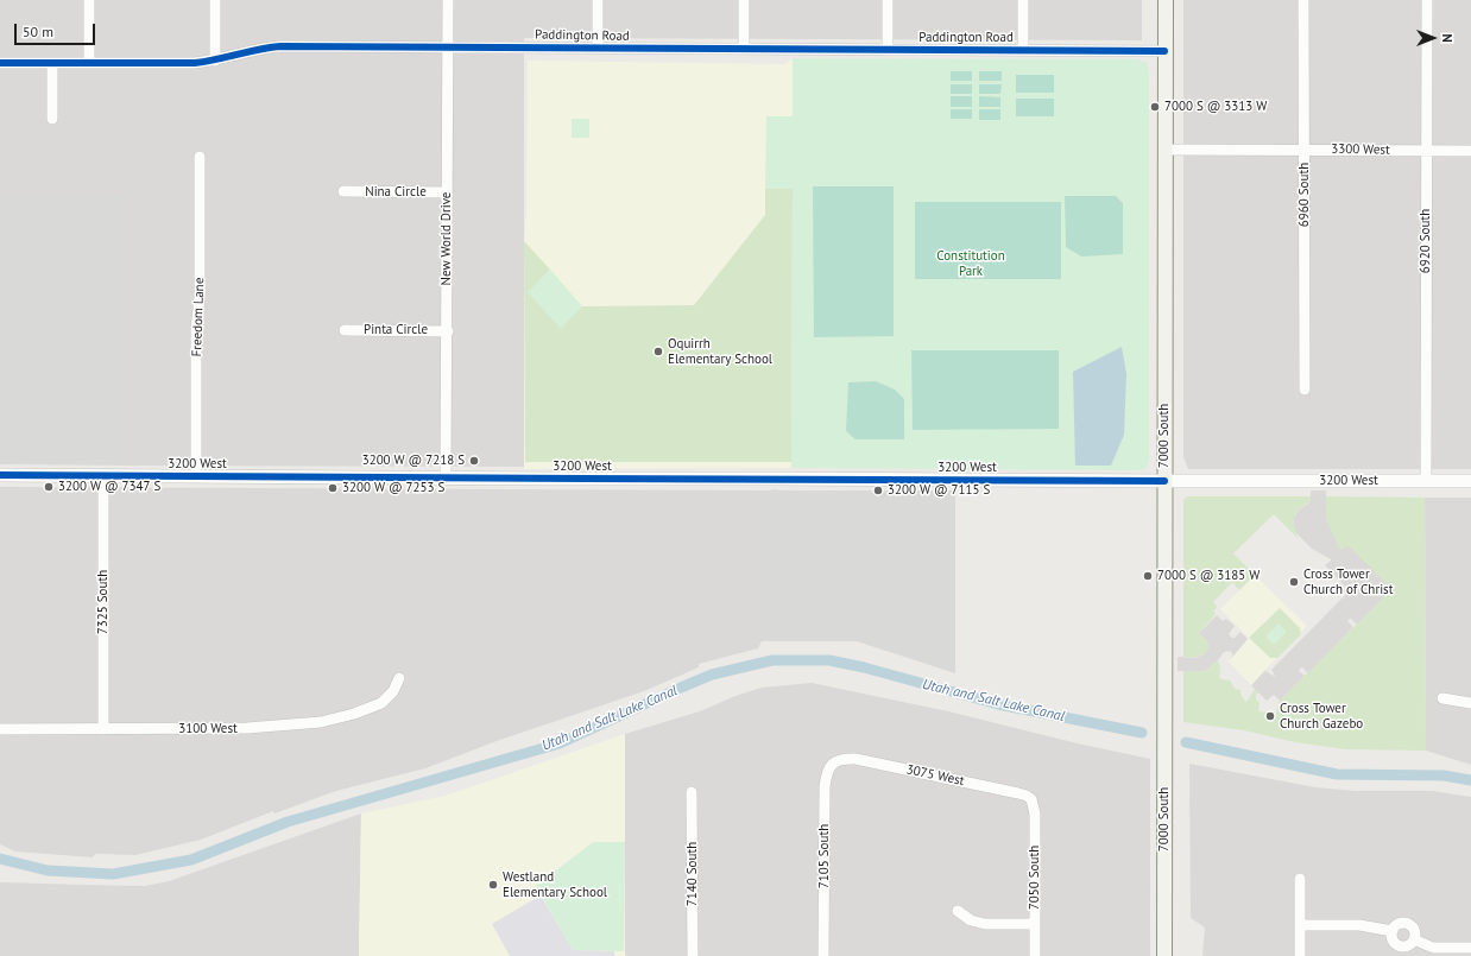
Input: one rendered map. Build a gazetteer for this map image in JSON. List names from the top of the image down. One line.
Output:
{"streets":{"main road":["7000 South"],"street":["Paddington Road","3300 West","Nina Circle","6960 South","New World Drive","6920 South","Freedom Lane","Pinta Circle","3200 West","7325 South","3100 West","3075 West","7105 South","7140 South","7050 South"]},"crossings":[["Paddington Road","New World Drive"],["Paddington Road","7000 South"],["3300 West","6960 South"],["3300 West","6920 South"],["3300 West","7000 South"],["Nina Circle","New World Drive"],["New World Drive","Pinta Circle"],["New World Drive","3200 West"],["6920 South","3200 West"],["Freedom Lane","3200 West"],["7000 South","3200 West"],["3200 West","7325 South"],["7325 South","3100 West"],["3075 West","7105 South"],["3075 West","7050 South"]],"water":["Utah and Salt Lake Canal"],"parks":["Constitution Park"],"places":["7000 S @ 3313 W","Oquirrh Elementary School","3200 W @ 7218 S","3200 W @ 7347 S","3200 W @ 7253 S","3200 W @ 7115 S","7000 S @ 3185 W","Cross Tower Church of Christ","Cross Tower Church Gazebo","Westland Elementary School"],"scale_bar":"50 m","north":"right"}
